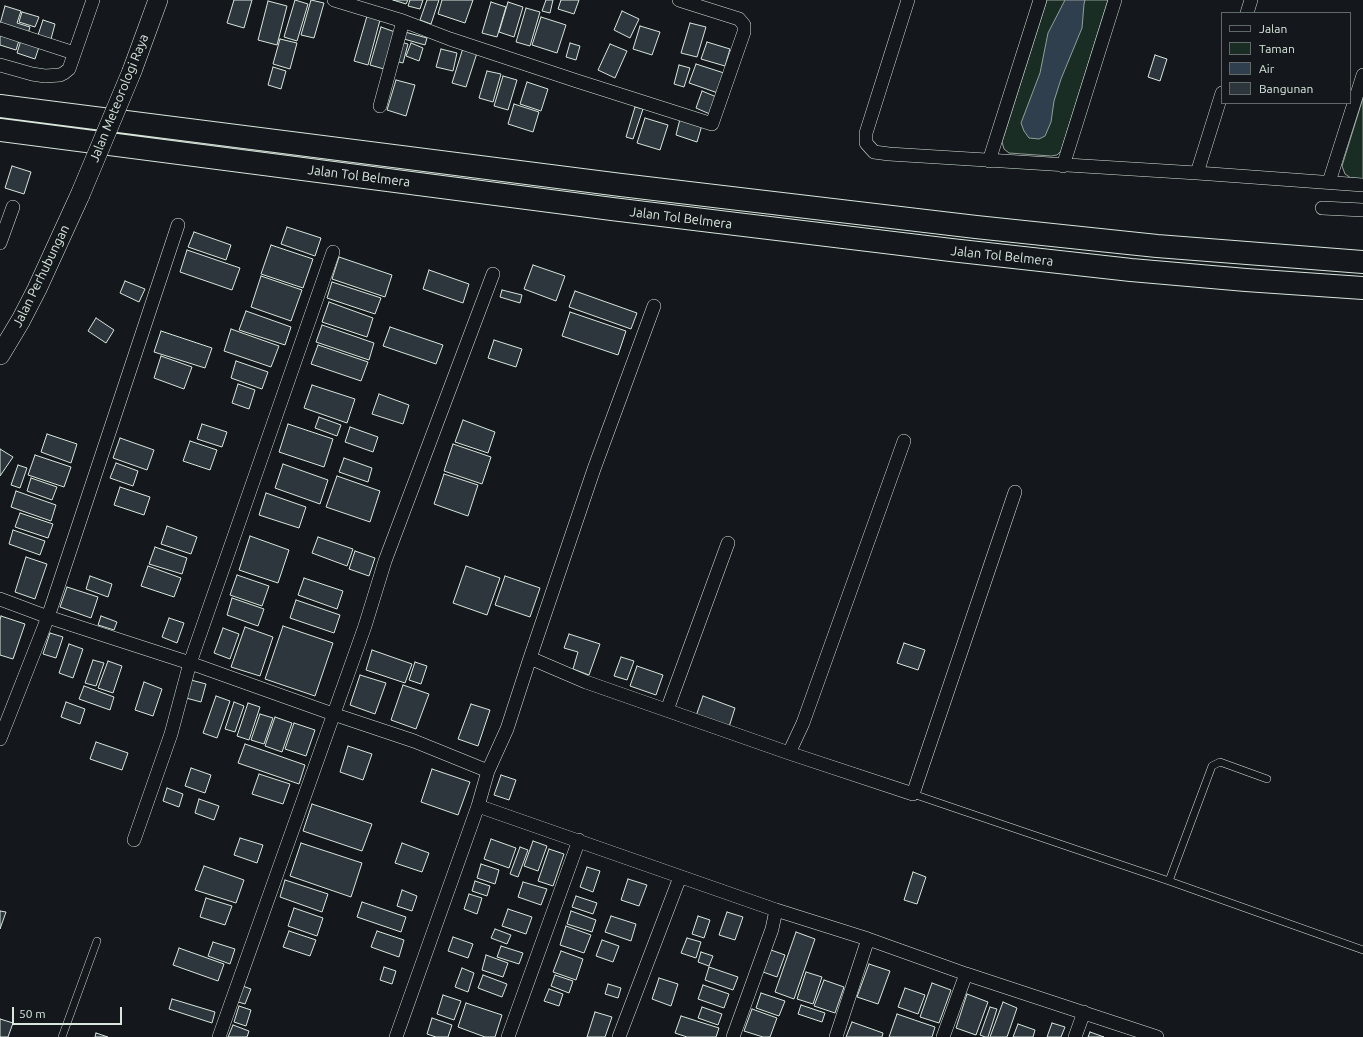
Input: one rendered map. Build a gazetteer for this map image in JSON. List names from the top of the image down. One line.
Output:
{"streets":{"highway":["Jalan Tol Belmera"],"main road":["Jalan Meteorologi Raya","Jalan Perhubungan"]},"crossings":[["Jalan Meteorologi Raya","Jalan Perhubungan"]],"legend":["Jalan","Taman","Air","Bangunan"],"scale_bar":"50 m"}
